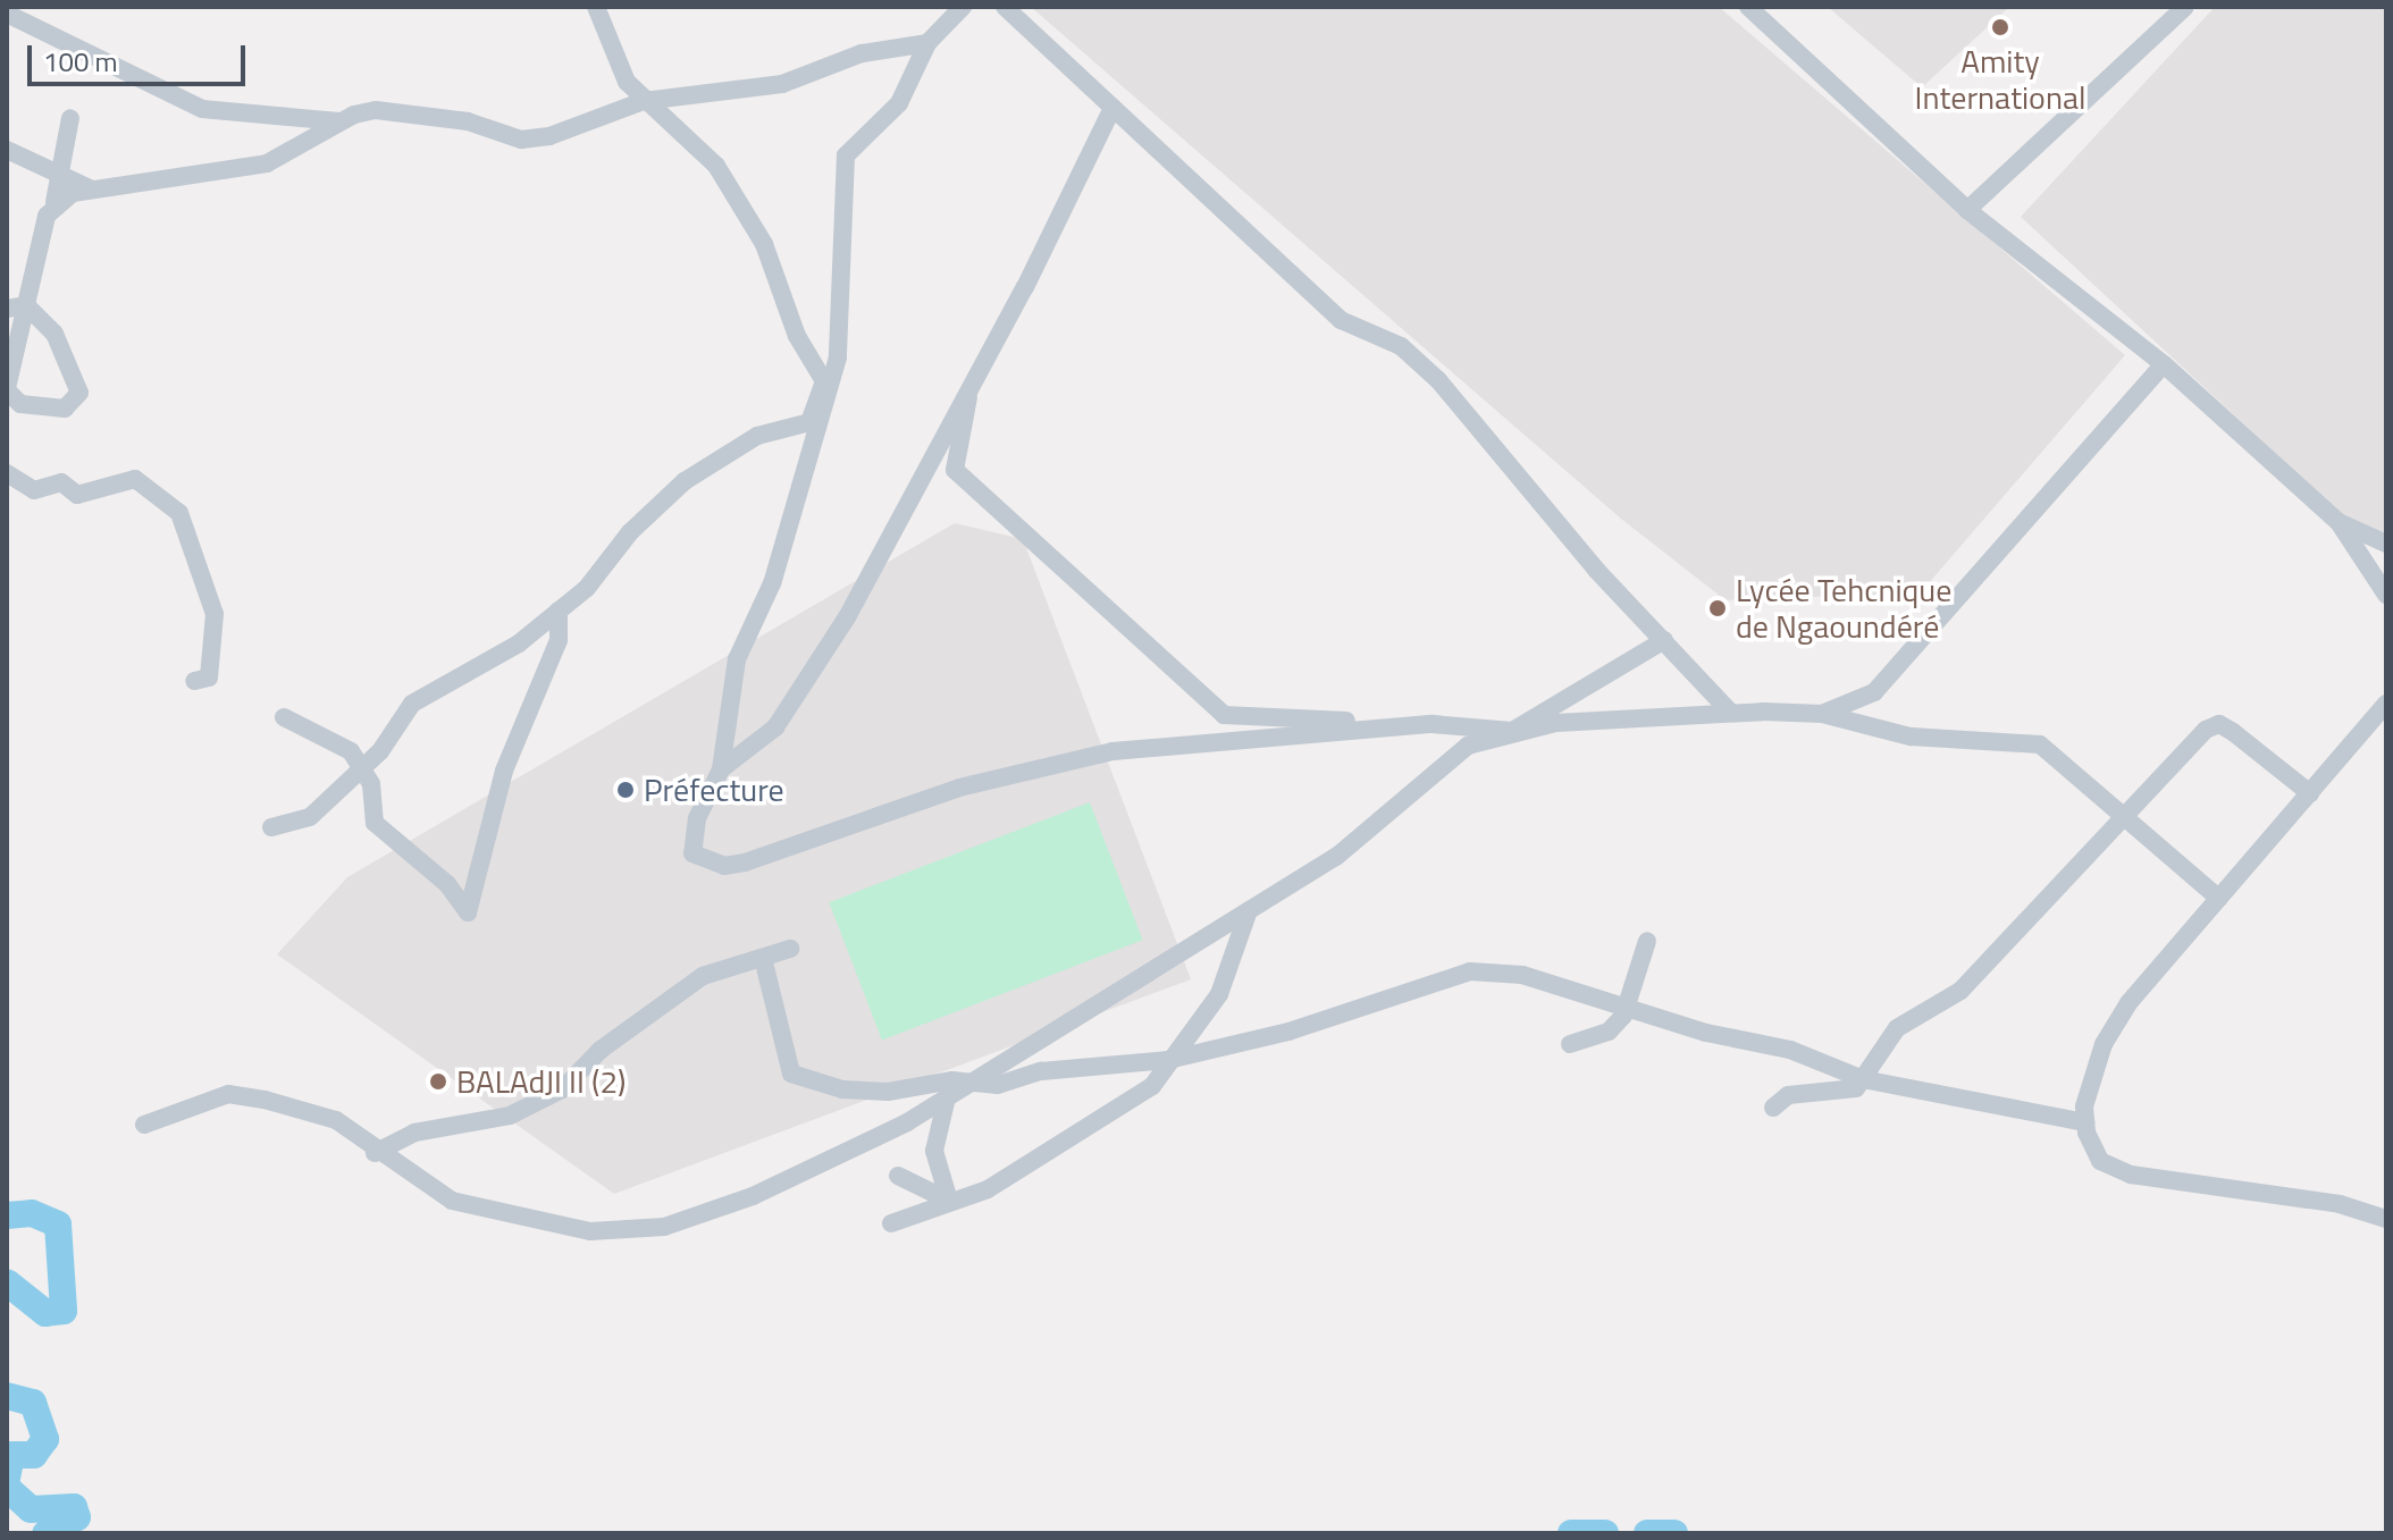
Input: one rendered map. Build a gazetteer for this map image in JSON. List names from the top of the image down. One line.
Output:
{"places":["Amity International","Lycée Tehcnique de Ngaoundéré","Préfecture","BALAdJI II (2)"],"scale_bar":"100 m"}
